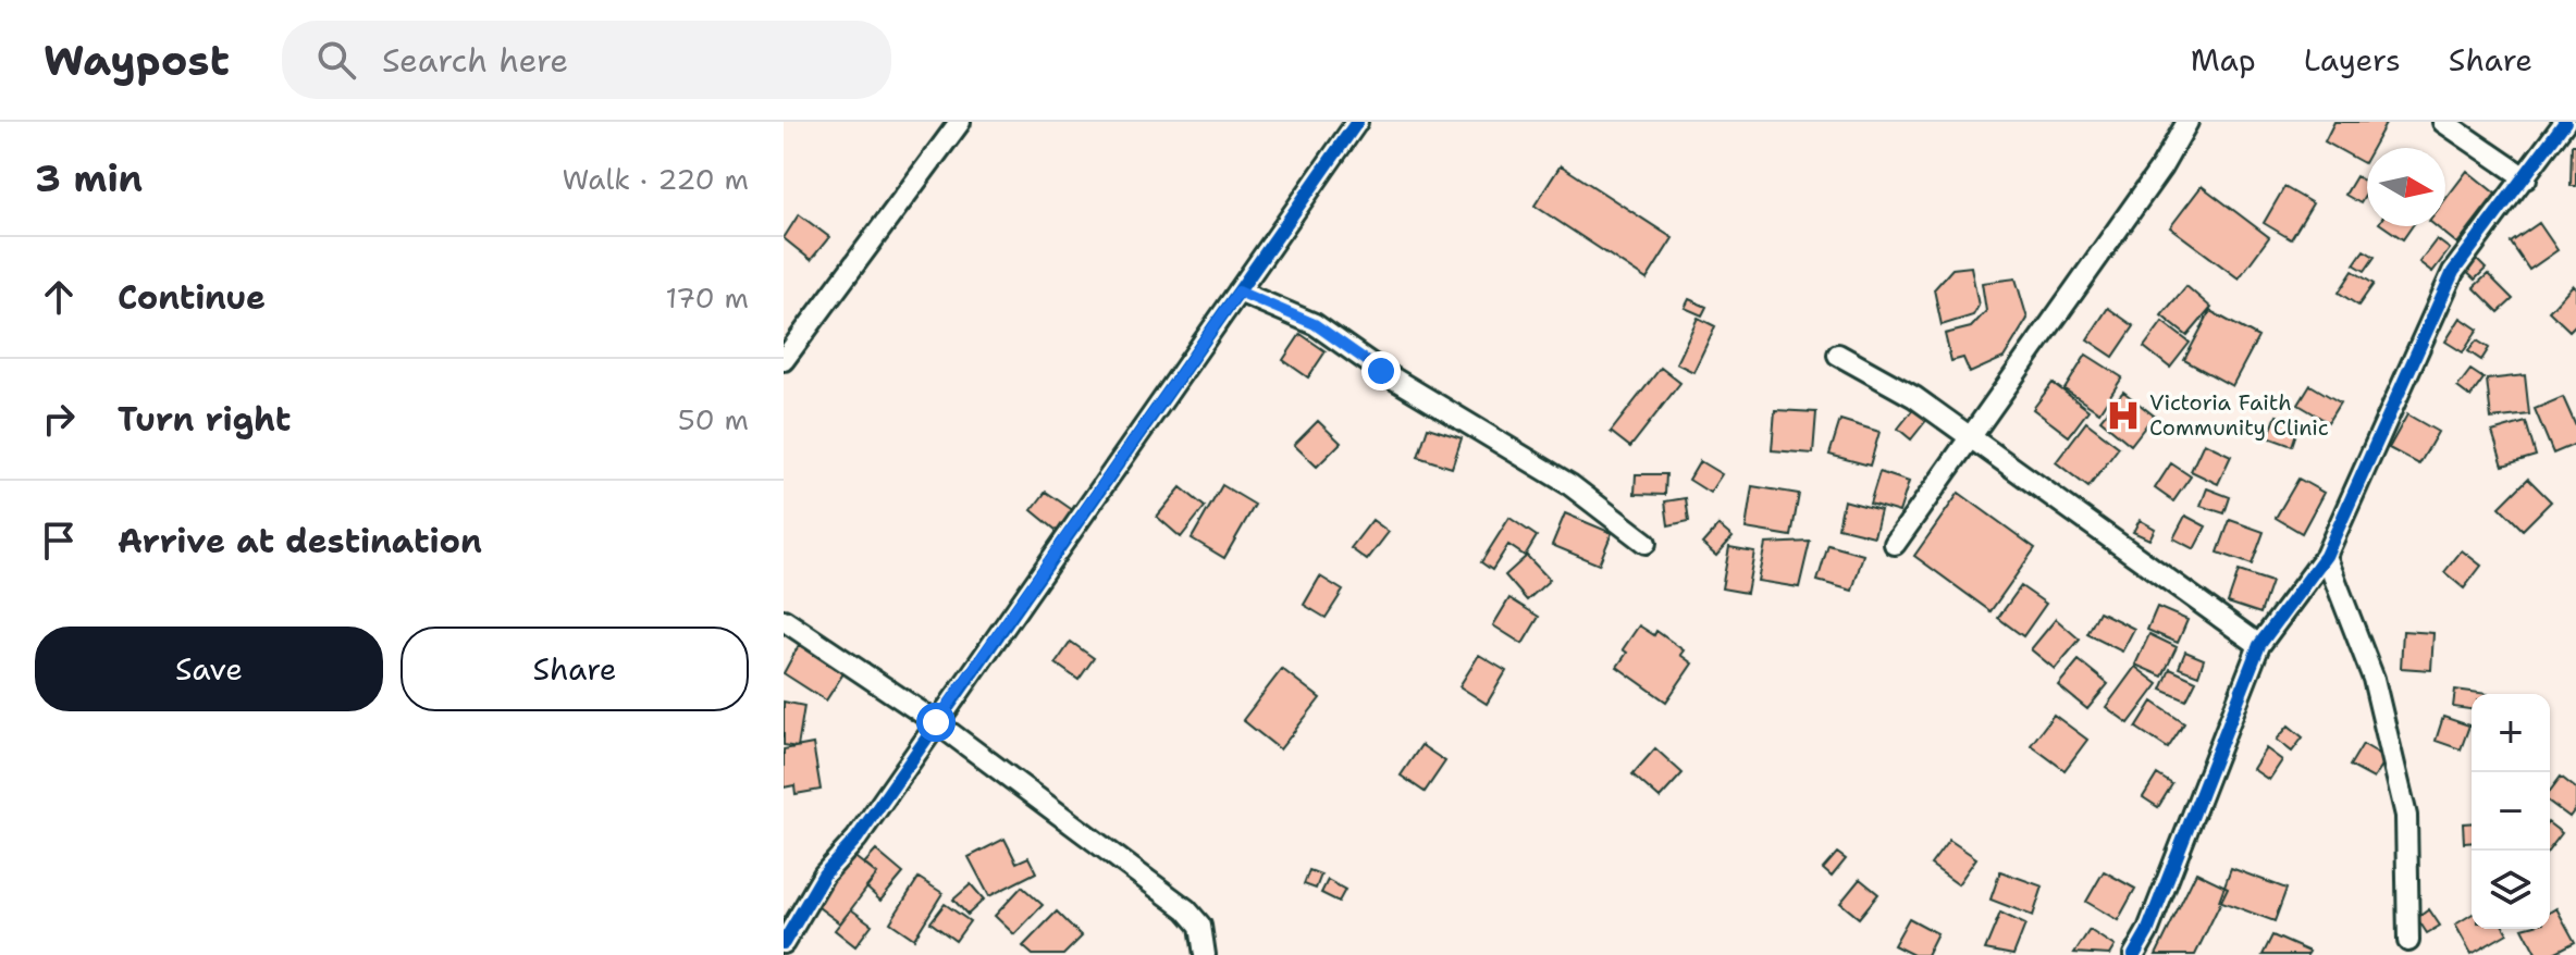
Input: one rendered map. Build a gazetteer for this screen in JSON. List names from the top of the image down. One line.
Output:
{"places":{"hospital":["Victoria Faith Community Clinic"]},"north":"right","page":{"header":"Waypost","search":"Search here","nav":["Map","Layers","Share"],"heading":["3 min","Walk · 220 m"],"list":[["Continue","170 m"],["Turn right","50 m"],"Arrive at destination"],"buttons":["Save","Share"],"map_buttons":["+","−"]}}
